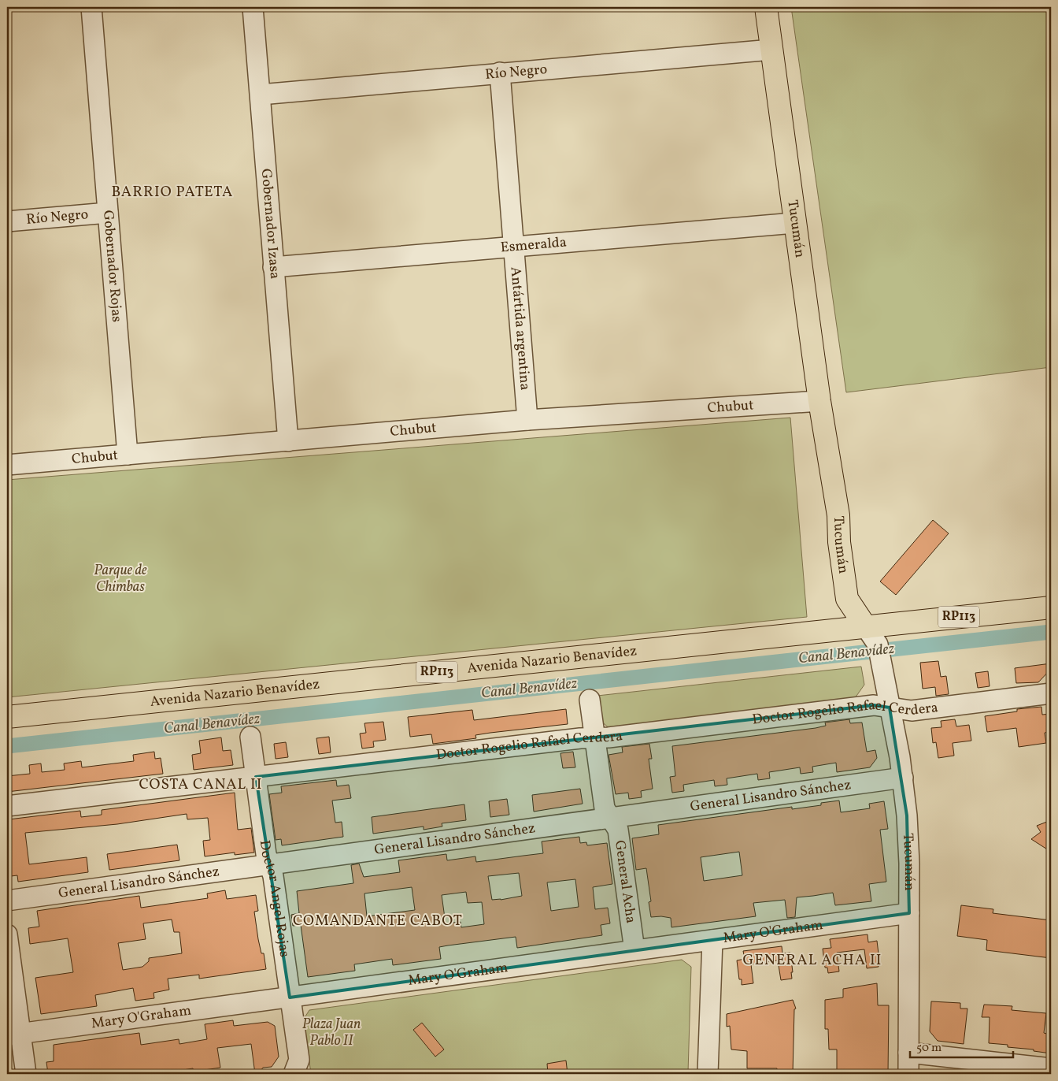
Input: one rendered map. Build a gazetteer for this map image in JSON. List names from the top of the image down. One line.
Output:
{"streets":{"main road":["Tucumán","RP113","Avenida Nazario Benavídez"],"street":["Río Negro","Gobernador Izasa","Esmeralda","Gobernador Rojas","Antártida argentina","Chubut","Doctor Rogelio Rafael Cerdera","General Lisandro Sánchez","General Acha","Doctor Angel Rojas","Mary O'Graham"]},"crossings":[["Río Negro","Gobernador Izasa"],["Río Negro","Tucumán"],["Río Negro","Gobernador Rojas"],["Río Negro","Antártida argentina"],["Gobernador Izasa","Esmeralda"],["Gobernador Izasa","Chubut"],["Tucumán","Esmeralda"],["Tucumán","Chubut"],["Tucumán","Avenida Nazario Benavídez"],["Tucumán","Doctor Rogelio Rafael Cerdera"],["Tucumán","General Lisandro Sánchez"],["Tucumán","Mary O'Graham"],["Esmeralda","Antártida argentina"],["Gobernador Rojas","Chubut"],["Antártida argentina","Chubut"],["Doctor Rogelio Rafael Cerdera","General Acha"],["Doctor Rogelio Rafael Cerdera","Doctor Angel Rojas"],["General Lisandro Sánchez","General Acha"],["General Lisandro Sánchez","Doctor Angel Rojas"],["General Acha","Mary O'Graham"],["Doctor Angel Rojas","Mary O'Graham"]],"districts":["BARRIO PATETA","COSTA CANAL II","COMANDANTE CABOT","GENERAL ACHA II"],"water":["Canal Benavídez"],"parks":["Parque de Chimbas","Plaza Juan Pablo II"],"scale_bar":"50 m"}
